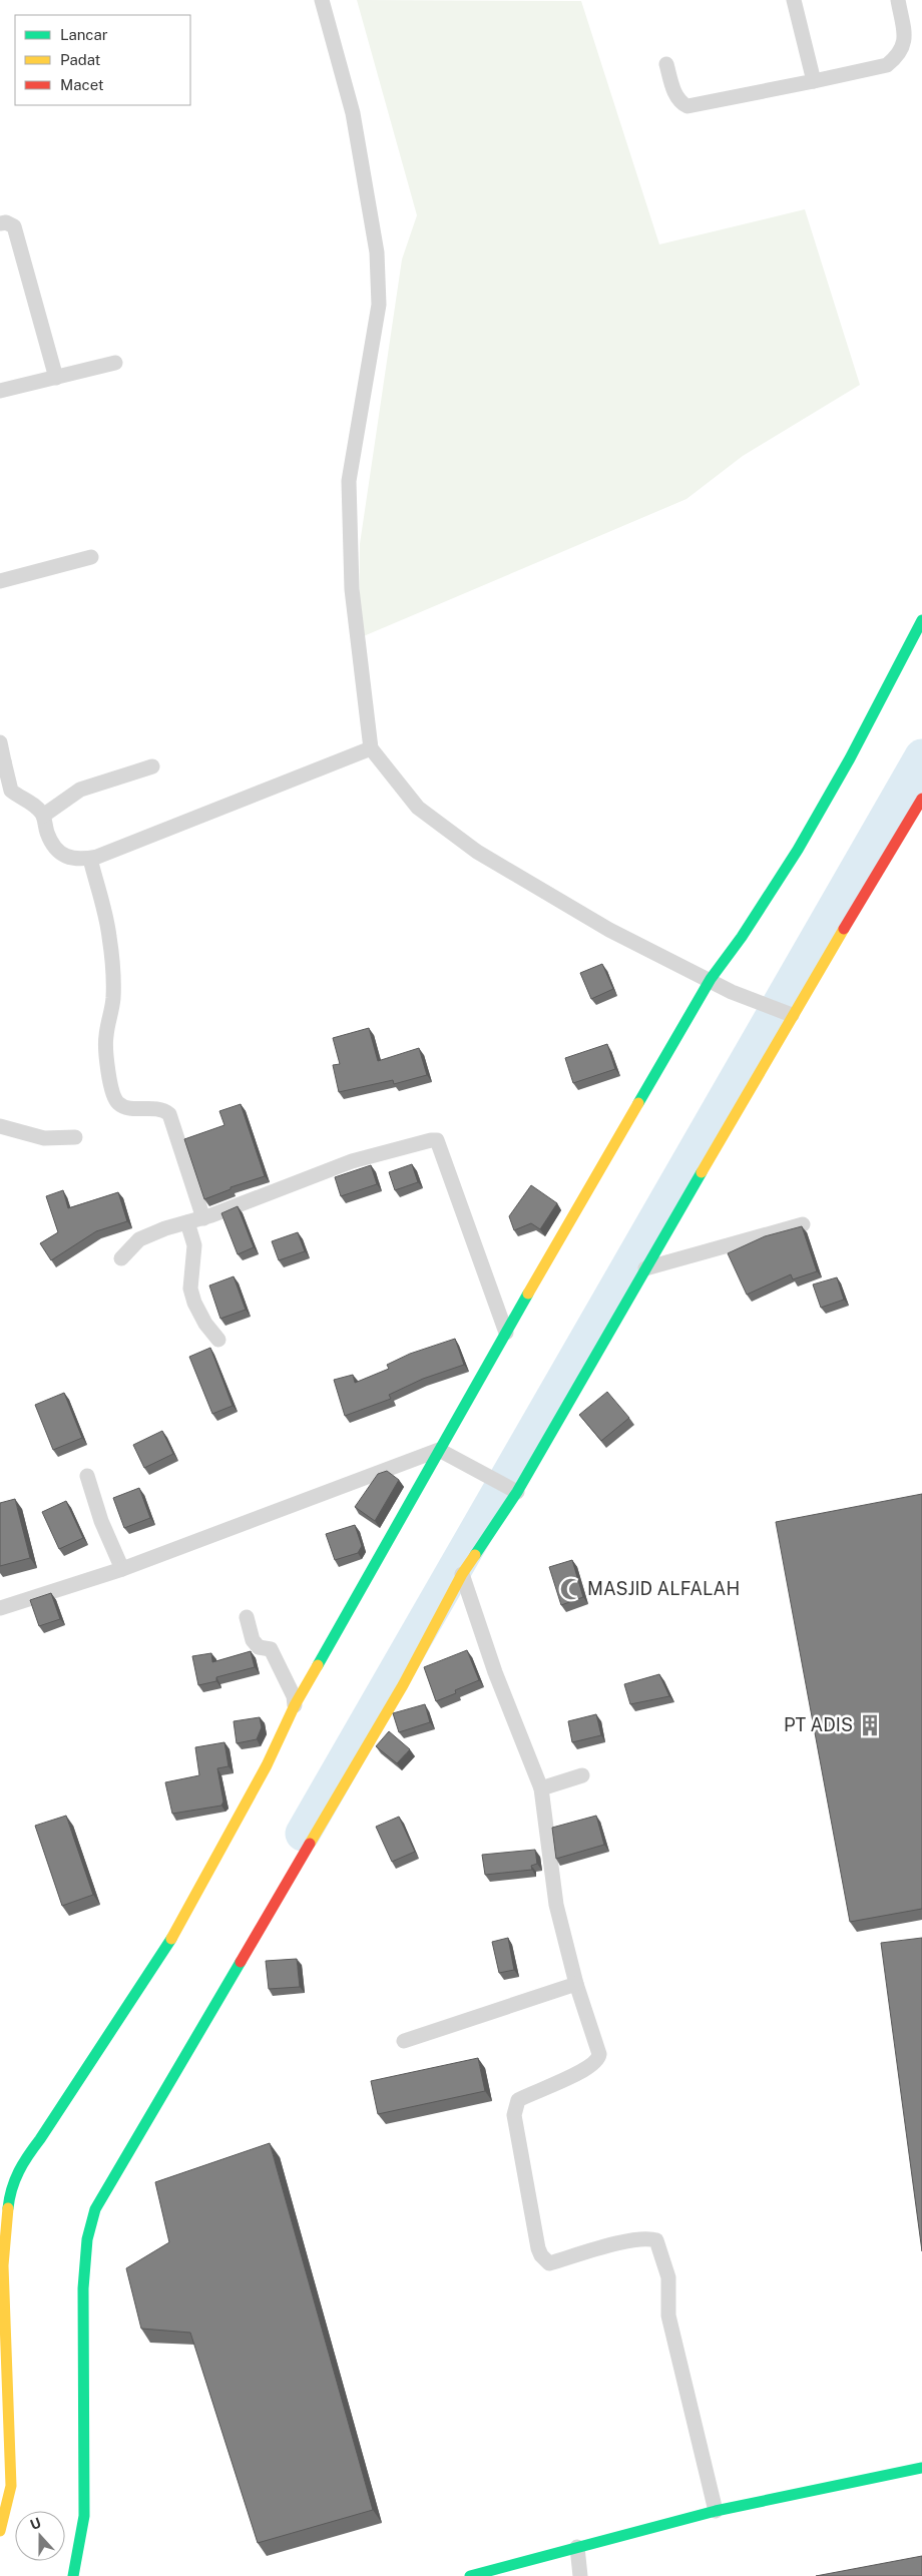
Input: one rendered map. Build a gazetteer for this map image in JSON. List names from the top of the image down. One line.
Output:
{"places":{"mosque":["MASJID ALFALAH"],"building":["PT ADIS"]},"legend":["Lancar","Padat","Macet"],"north":"top"}
